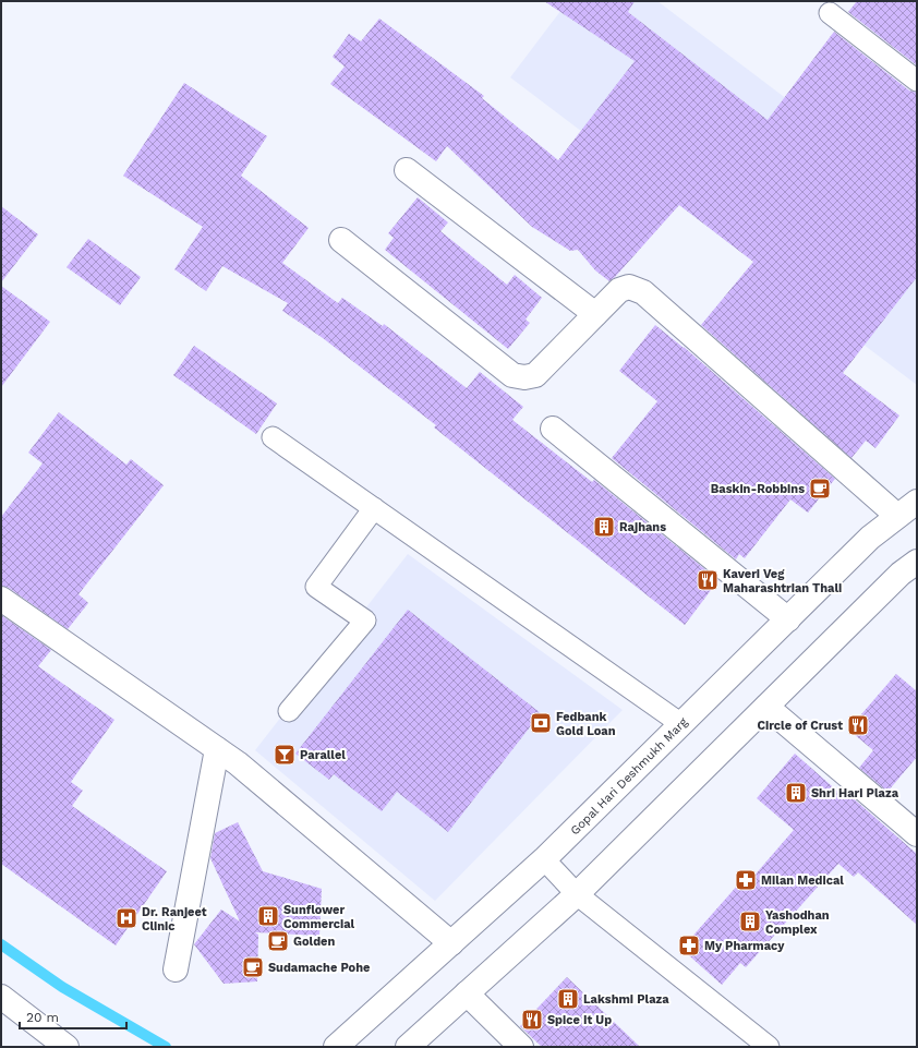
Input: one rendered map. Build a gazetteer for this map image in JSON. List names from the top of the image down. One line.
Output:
{"streets":{"street":["Gopal Hari Deshmukh Marg"]},"places":{"cafe":["Baskin-Robbins","Golden","Sudamache Pohe"],"building":["Rajhans","Shri Hari Plaza","Sunflower Commercial","Yashodhan Complex","Lakshmi Plaza"],"restaurant":["Kaveri Veg Maharashtrian Thali","Circle of Crust","Spice It Up"],"bank":["Fedbank Gold Loan"],"bar":["Parallel"],"pharmacy":["Milan Medical","My Pharmacy"],"hospital":["Dr. Ranjeet Clinic"]},"scale_bar":"20 m"}
